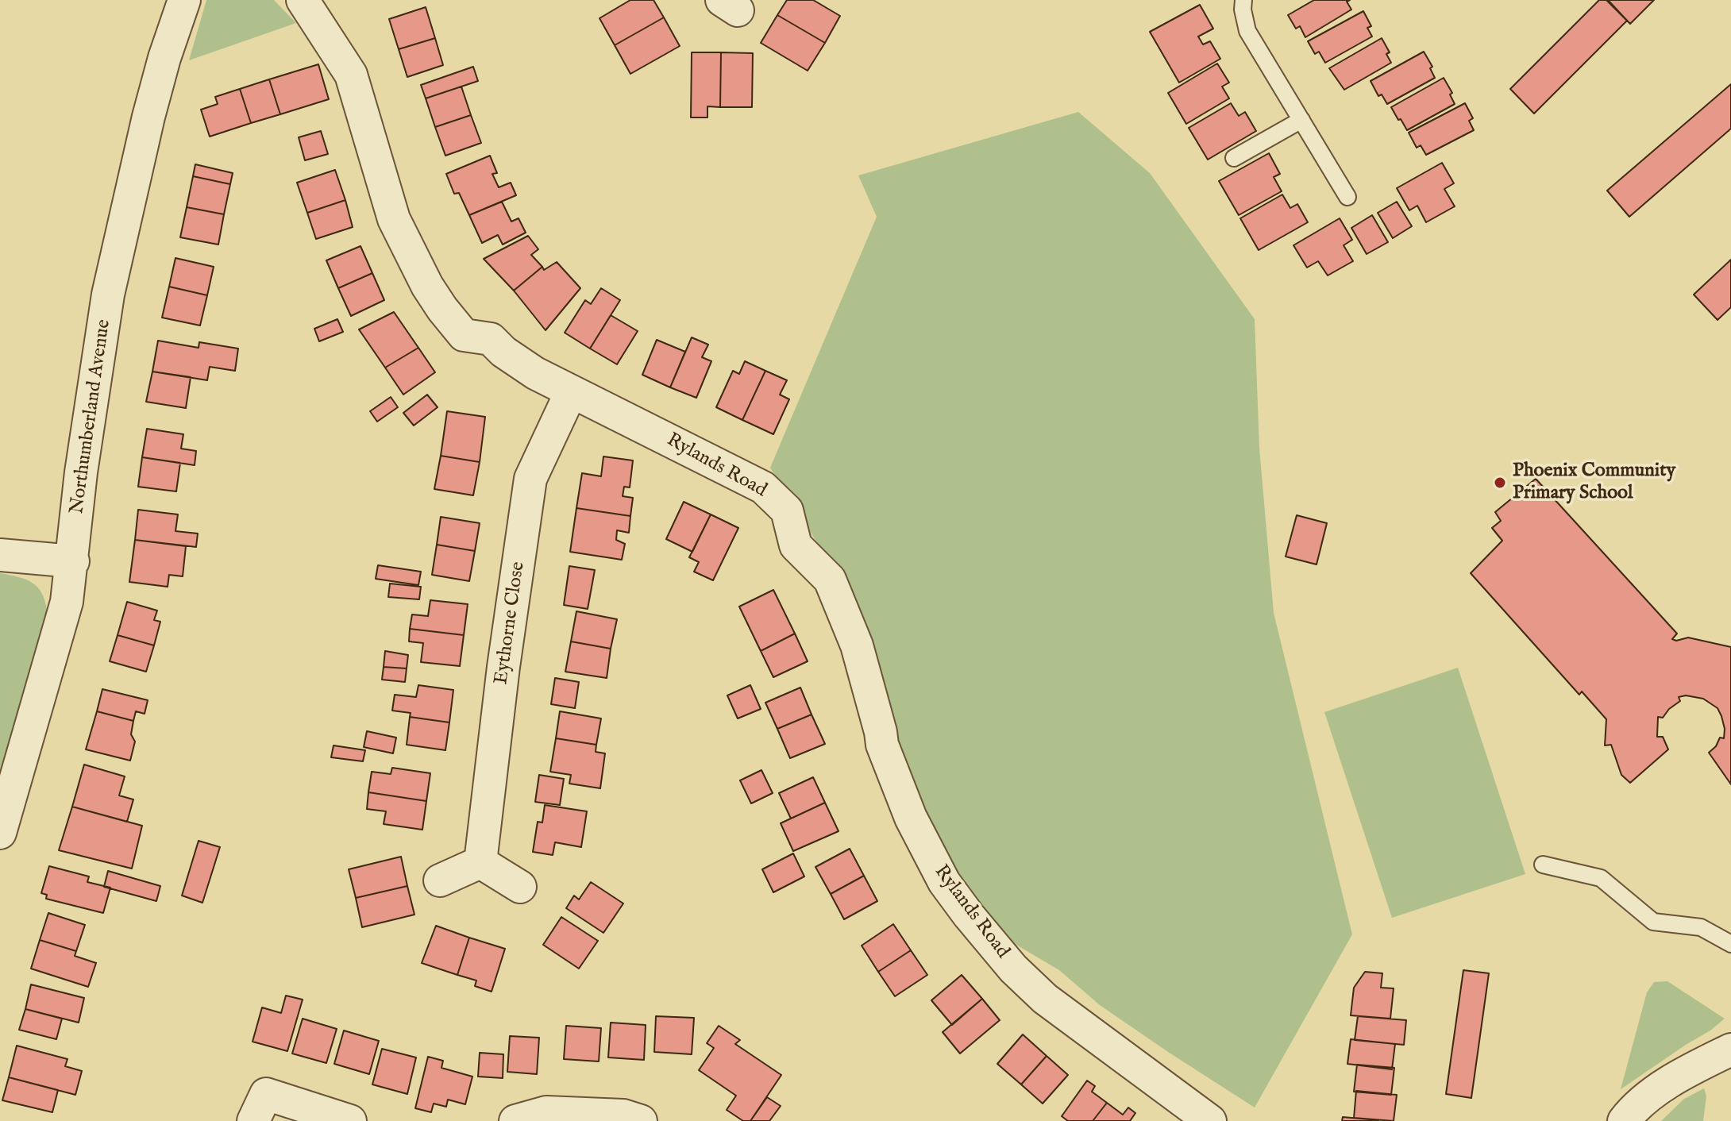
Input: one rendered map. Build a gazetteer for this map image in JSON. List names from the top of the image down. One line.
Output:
{"streets":{"street":["Northumberland Avenue","Rylands Road","Eythorne Close"]},"crossings":[["Rylands Road","Eythorne Close"]],"places":["Phoenix Community Primary School"]}
